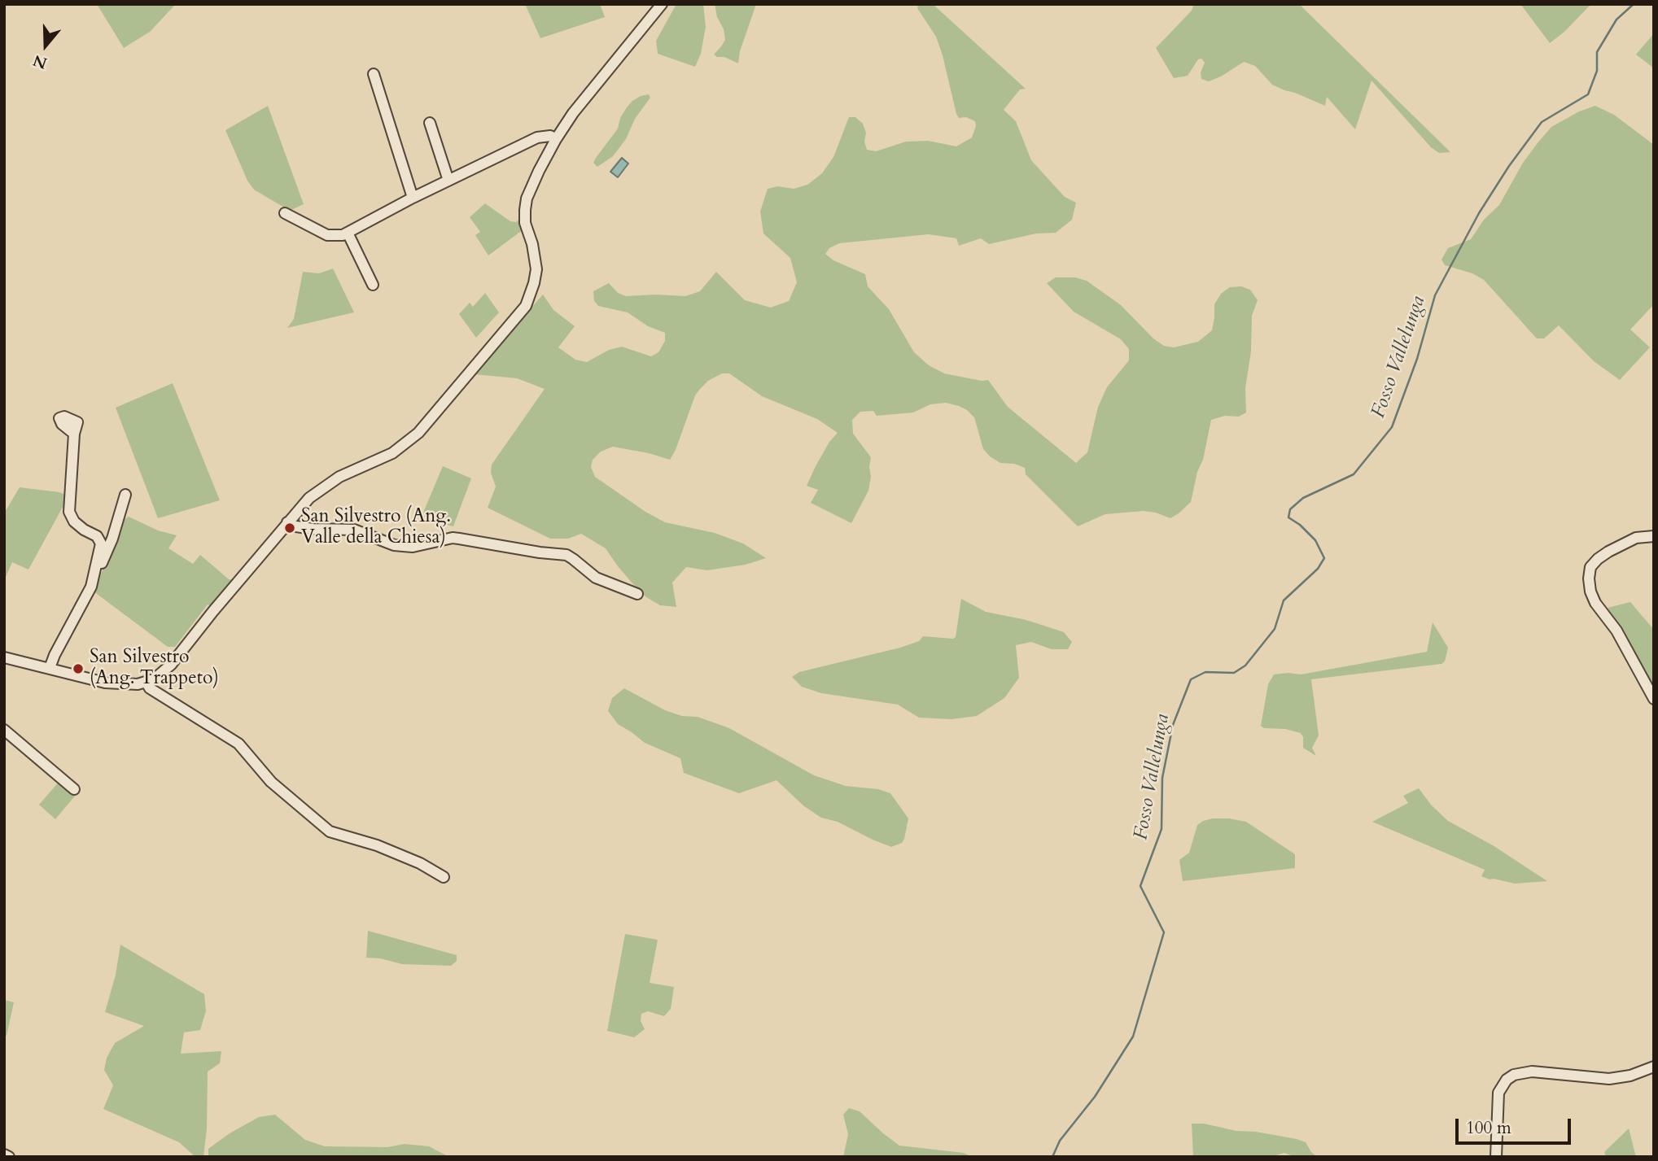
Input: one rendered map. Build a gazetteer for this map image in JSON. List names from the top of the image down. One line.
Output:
{"water":["Fosso Vallelunga"],"places":["San Silvestro (Ang. Valle della Chiesa)","San Silvestro (Ang. Trappeto)"],"scale_bar":"100 m","north":"bottom"}
